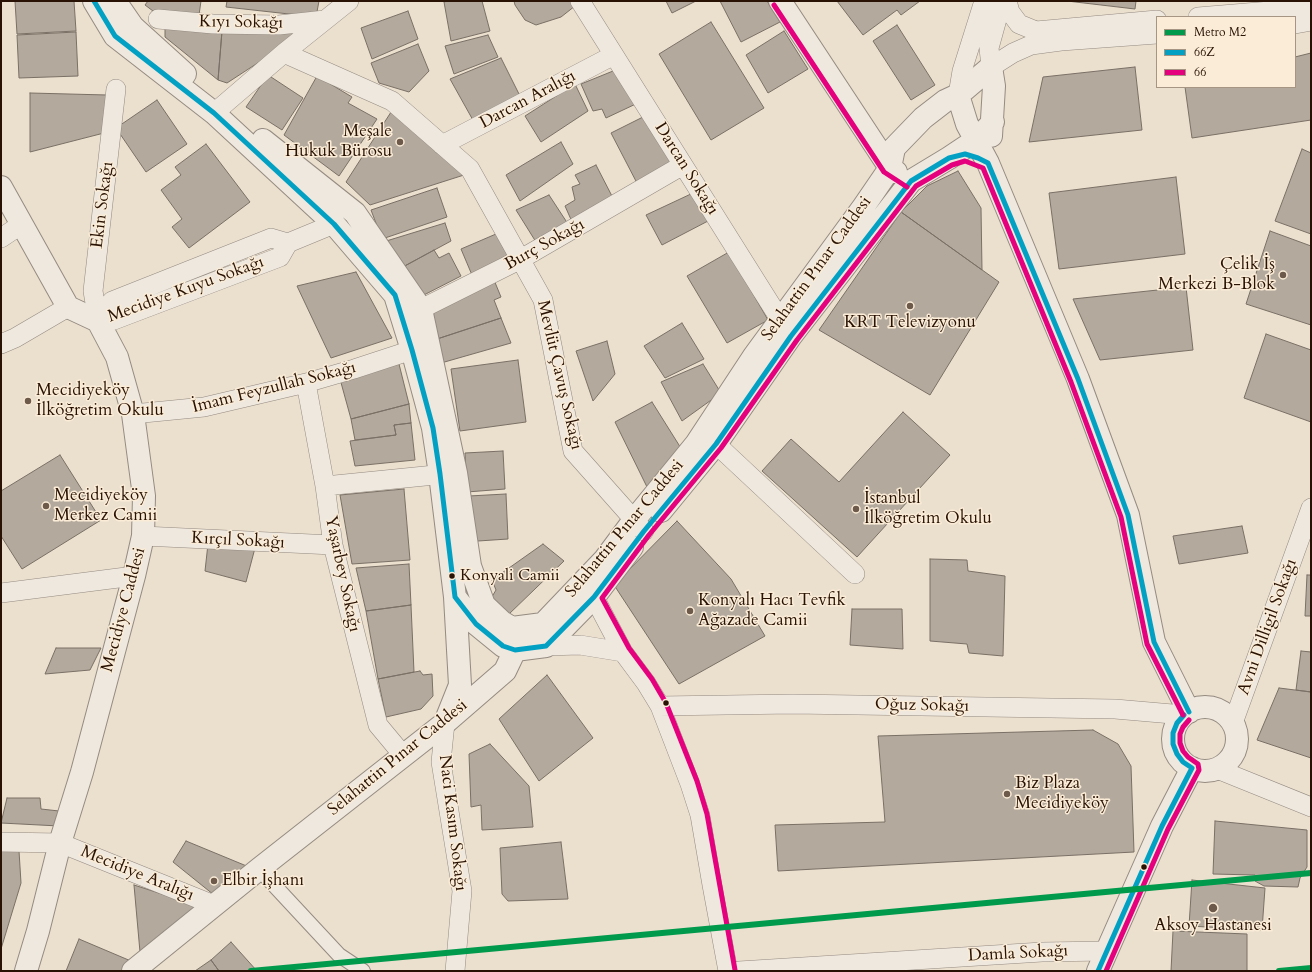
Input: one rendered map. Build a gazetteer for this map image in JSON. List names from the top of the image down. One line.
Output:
{"streets":{"street":["Kıyı Sokağı","Darcan Aralığı","Darcan Sokağı","Ekin Sokağı","Burç Sokağı","Selahattin Pınar Caddesi","Mecidiye Kuyu Sokağı","Mevlüt Çavuş Sokağı","İmam Feyzullah Sokağı","Kırçıl Sokağı","Yaşarbey Sokağı","Mecidiye Caddesi","Avni Dilligil Sokağı","Oğuz Sokağı","Naci Kasım Sokağı","Mecidiye Aralığı","Damla Sokağı"]},"crossings":[["Darcan Aralığı","Darcan Sokağı"],["Darcan Aralığı","Mevlüt Çavuş Sokağı"],["Darcan Sokağı","Burç Sokağı"],["Darcan Sokağı","Selahattin Pınar Caddesi"],["Ekin Sokağı","Mecidiye Kuyu Sokağı"],["Ekin Sokağı","Mecidiye Caddesi"],["Burç Sokağı","Mevlüt Çavuş Sokağı"],["Selahattin Pınar Caddesi","Mevlüt Çavuş Sokağı"],["Selahattin Pınar Caddesi","Yaşarbey Sokağı"],["Selahattin Pınar Caddesi","Naci Kasım Sokağı"],["Selahattin Pınar Caddesi","Mecidiye Aralığı"],["Mecidiye Kuyu Sokağı","Mecidiye Caddesi"],["İmam Feyzullah Sokağı","Yaşarbey Sokağı"],["İmam Feyzullah Sokağı","Mecidiye Caddesi"],["Kırçıl Sokağı","Yaşarbey Sokağı"],["Kırçıl Sokağı","Mecidiye Caddesi"],["Mecidiye Caddesi","Mecidiye Aralığı"],["Avni Dilligil Sokağı","Oğuz Sokağı"]],"places":["Meşale Hukuk Bürosu","Çelik İş Merkezi B-Blok","KRT Televizyonu","Mecidiyeköy İlköğretim Okulu","Mecidiyeköy Merkez Camii","İstanbul İlköğretim Okulu","Konyali Camii","Konyalı Hacı Tevfik Ağazade Camii","Biz Plaza Mecidiyeköy","Elbir İşhanı","Aksoy Hastanesi"],"lines":["transit line 66Z","transit line 66","metro line M2"],"legend":["Metro M2","66Z","66"]}
